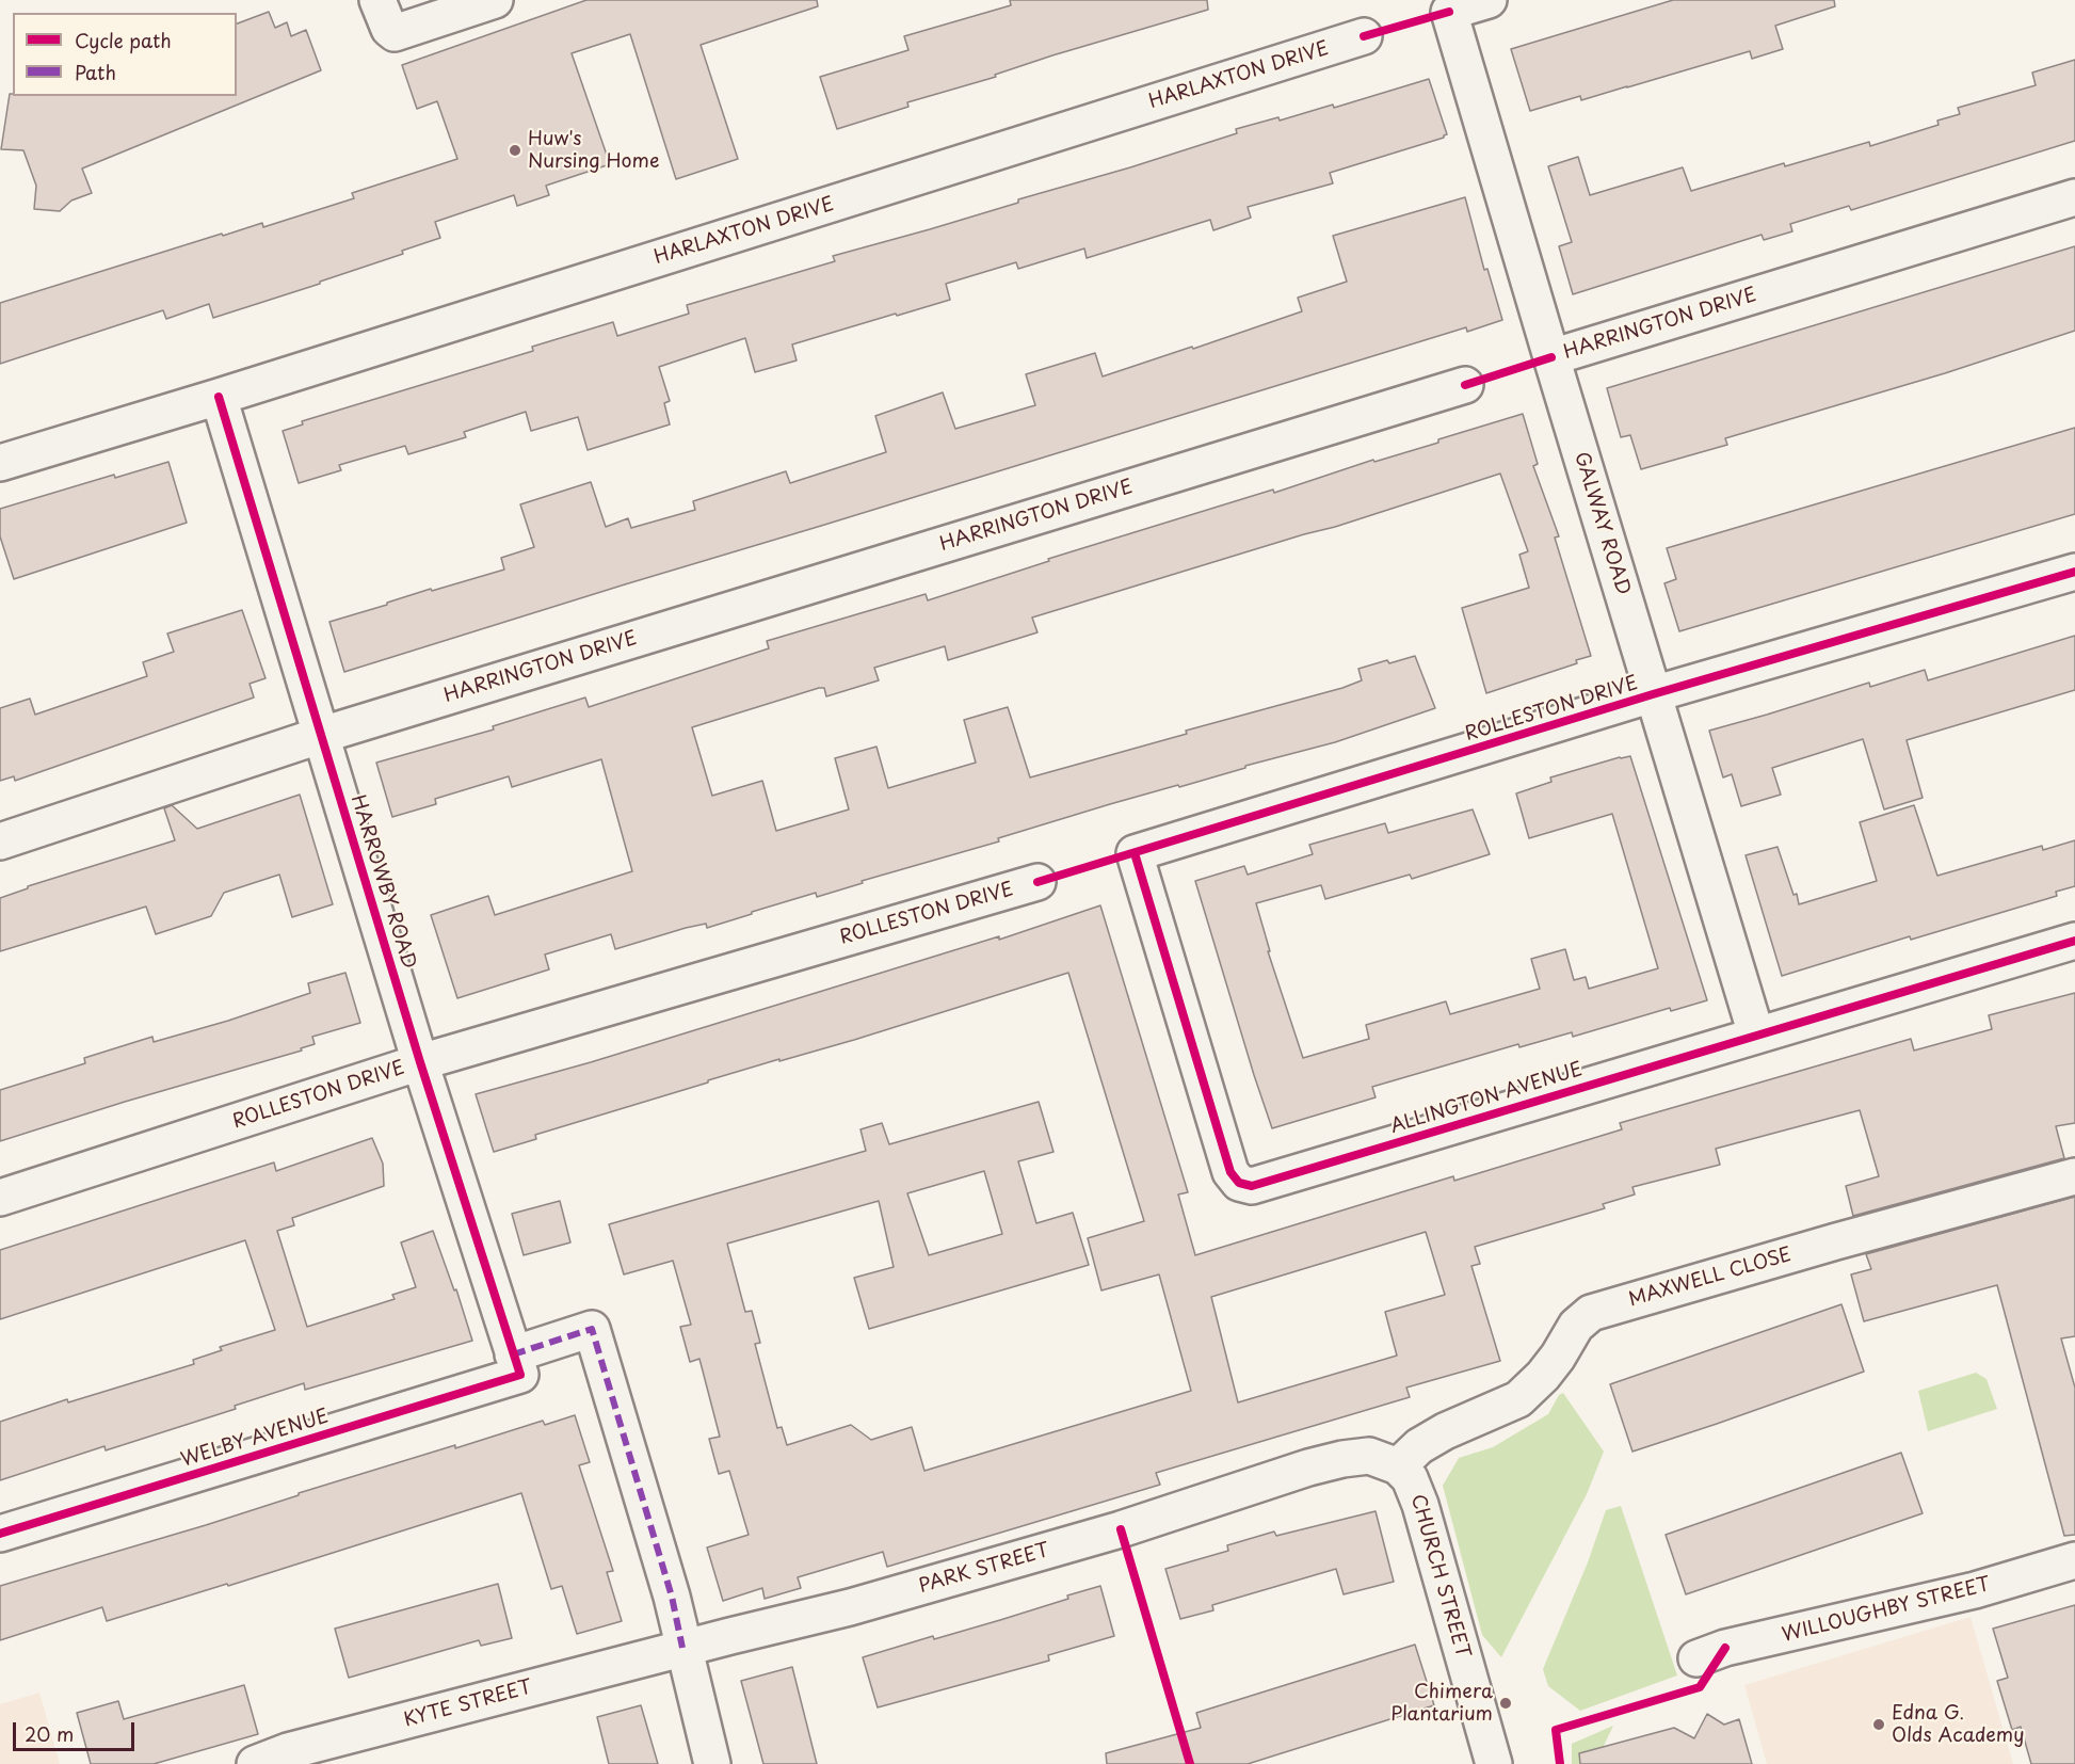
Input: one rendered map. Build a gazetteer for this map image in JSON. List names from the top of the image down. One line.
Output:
{"streets":{"street":["HARLAXTON DRIVE","HARRINGTON DRIVE","GALWAY ROAD","ROLLESTON DRIVE","HARROWBY ROAD","ALLINGTON AVENUE","MAXWELL CLOSE","WELBY AVENUE","PARK STREET","CHURCH STREET","WILLOUGHBY STREET","KYTE STREET"]},"crossings":[["HARLAXTON DRIVE","HARROWBY ROAD"],["HARRINGTON DRIVE","GALWAY ROAD"],["HARRINGTON DRIVE","HARROWBY ROAD"],["GALWAY ROAD","ROLLESTON DRIVE"],["GALWAY ROAD","ALLINGTON AVENUE"],["ROLLESTON DRIVE","HARROWBY ROAD"],["ROLLESTON DRIVE","ALLINGTON AVENUE"],["HARROWBY ROAD","WELBY AVENUE"],["MAXWELL CLOSE","PARK STREET"],["MAXWELL CLOSE","CHURCH STREET"],["WELBY AVENUE","PARK STREET"],["WELBY AVENUE","KYTE STREET"],["PARK STREET","CHURCH STREET"],["PARK STREET","KYTE STREET"]],"places":["Huw's Nursing Home","Chimera Plantarium","Edna G. Olds Academy"],"legend":["Cycle path","Path"],"scale_bar":"20 m"}
